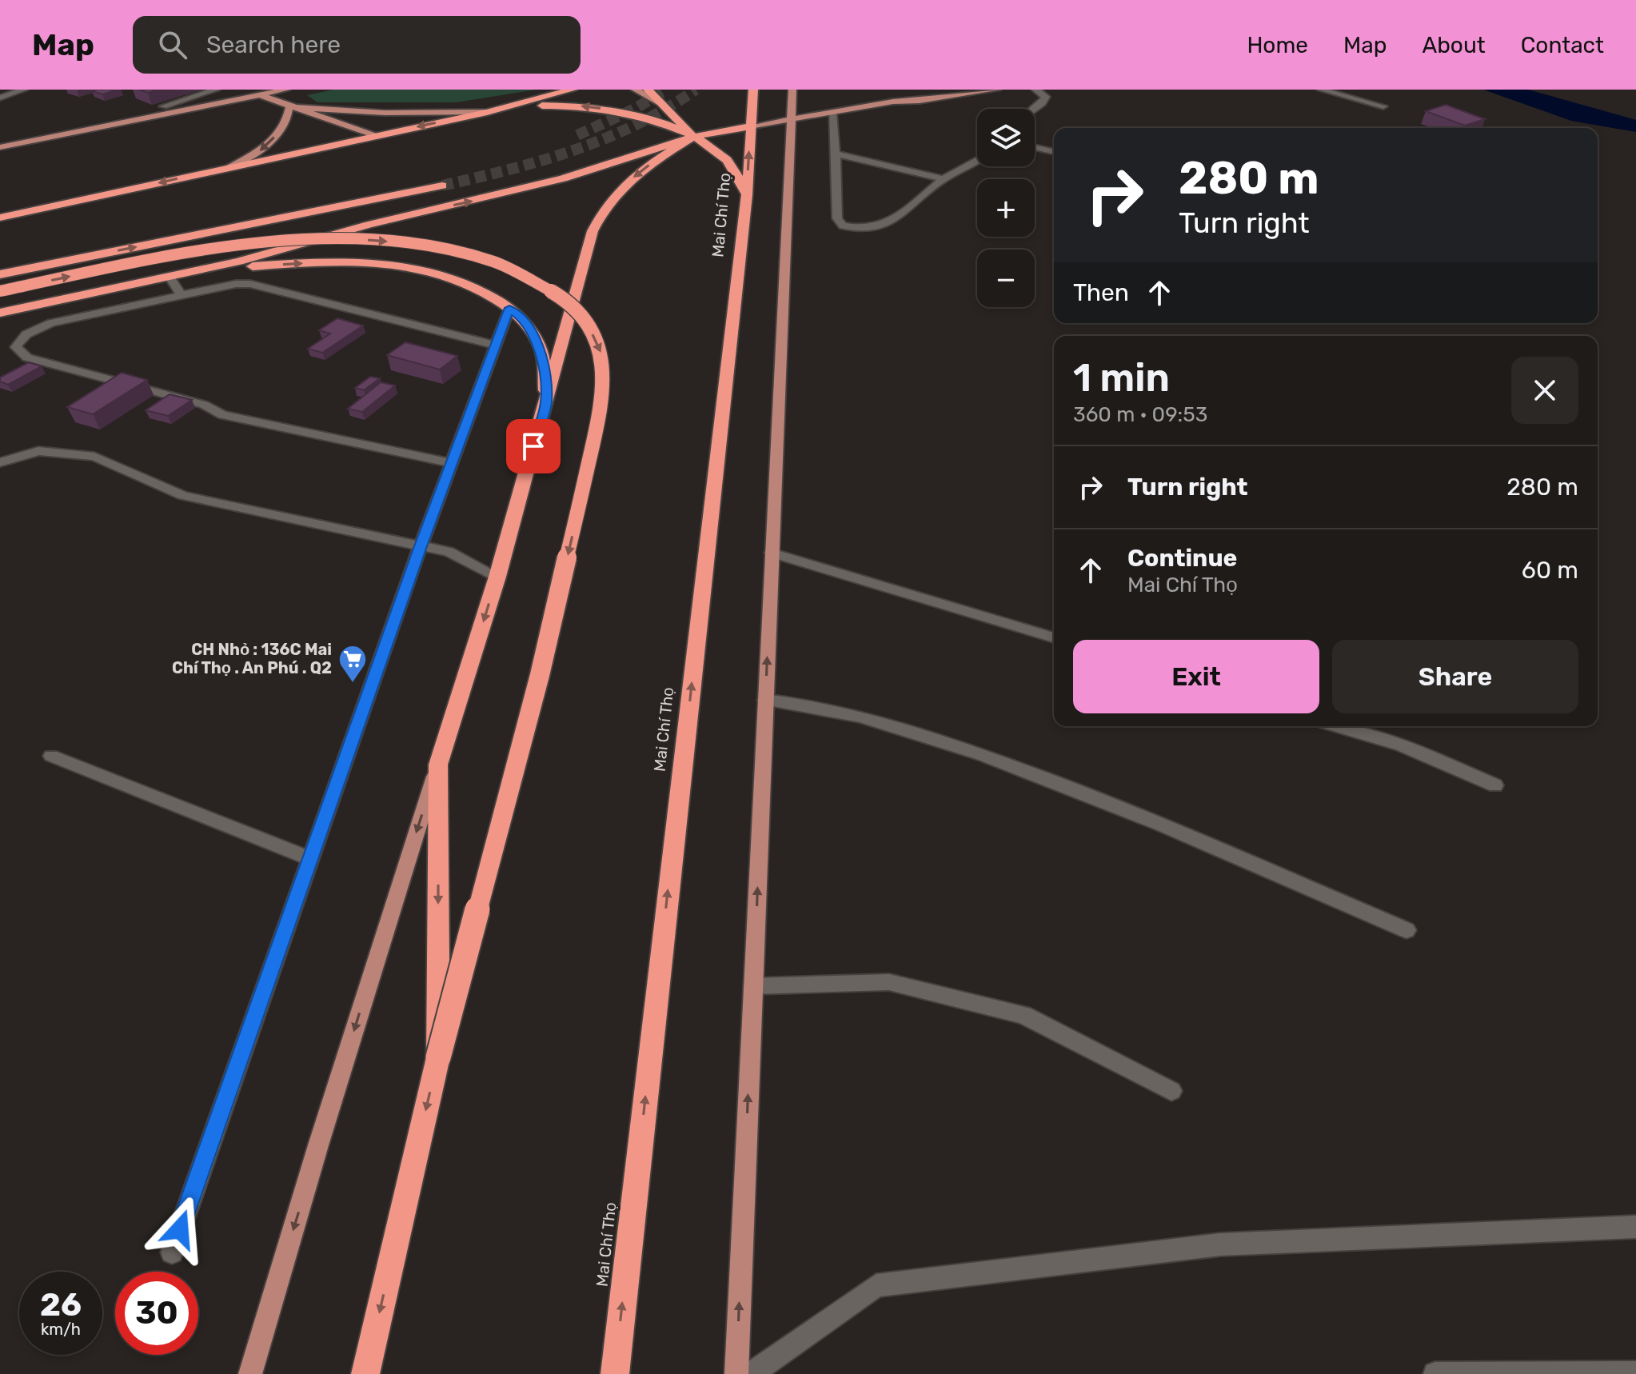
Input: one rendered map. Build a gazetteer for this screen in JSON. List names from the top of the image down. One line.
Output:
{"streets":{"highway":["Mai Chí Thọ"]},"one_way":["Mai Chí Thọ"],"places":{"supermarket":["CH Nhỏ : 136C Mai Chí Thọ . An Phú . Q2"]},"page":{"header":"Map","search":"Search here","nav":["Home","Map","About","Contact"],"map_buttons":["+","−"],"turn":["280 m","Turn right"],"then":"Then","heading":["1 min","360 m · 09:53"],"list":[{"name":"Turn right","value":"280 m"},{"name":"Continue","note":"Mai Chí Thọ","value":"60 m"}],"buttons":["Exit","Share"],"speed":"26 km/h","limit":"30"}}
